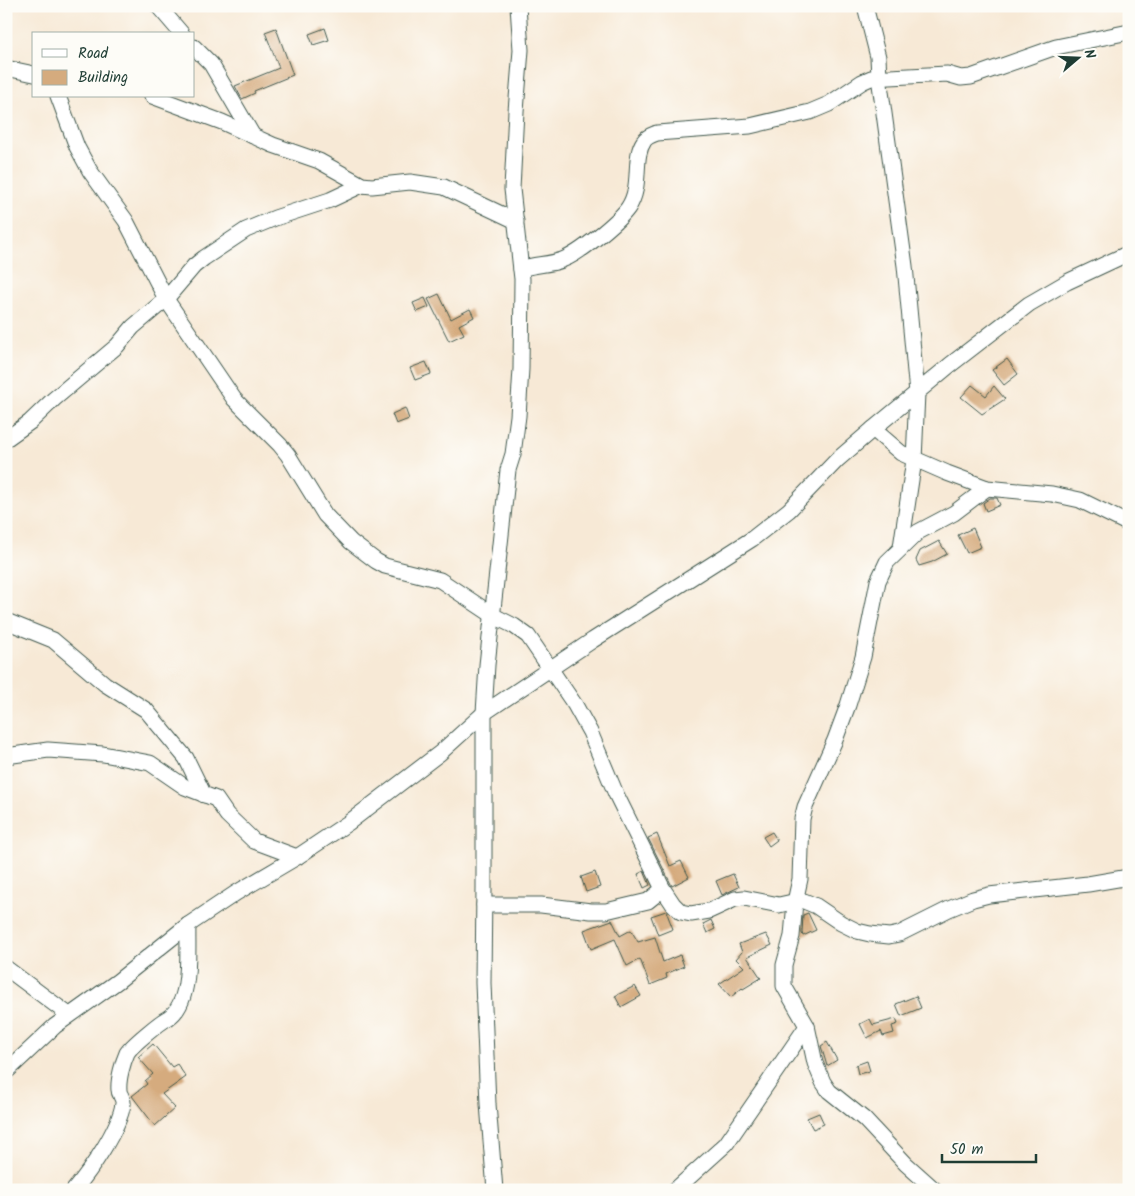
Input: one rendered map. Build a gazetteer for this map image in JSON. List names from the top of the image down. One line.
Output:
{"legend":["Road","Building"],"scale_bar":"50 m","north":"right"}
